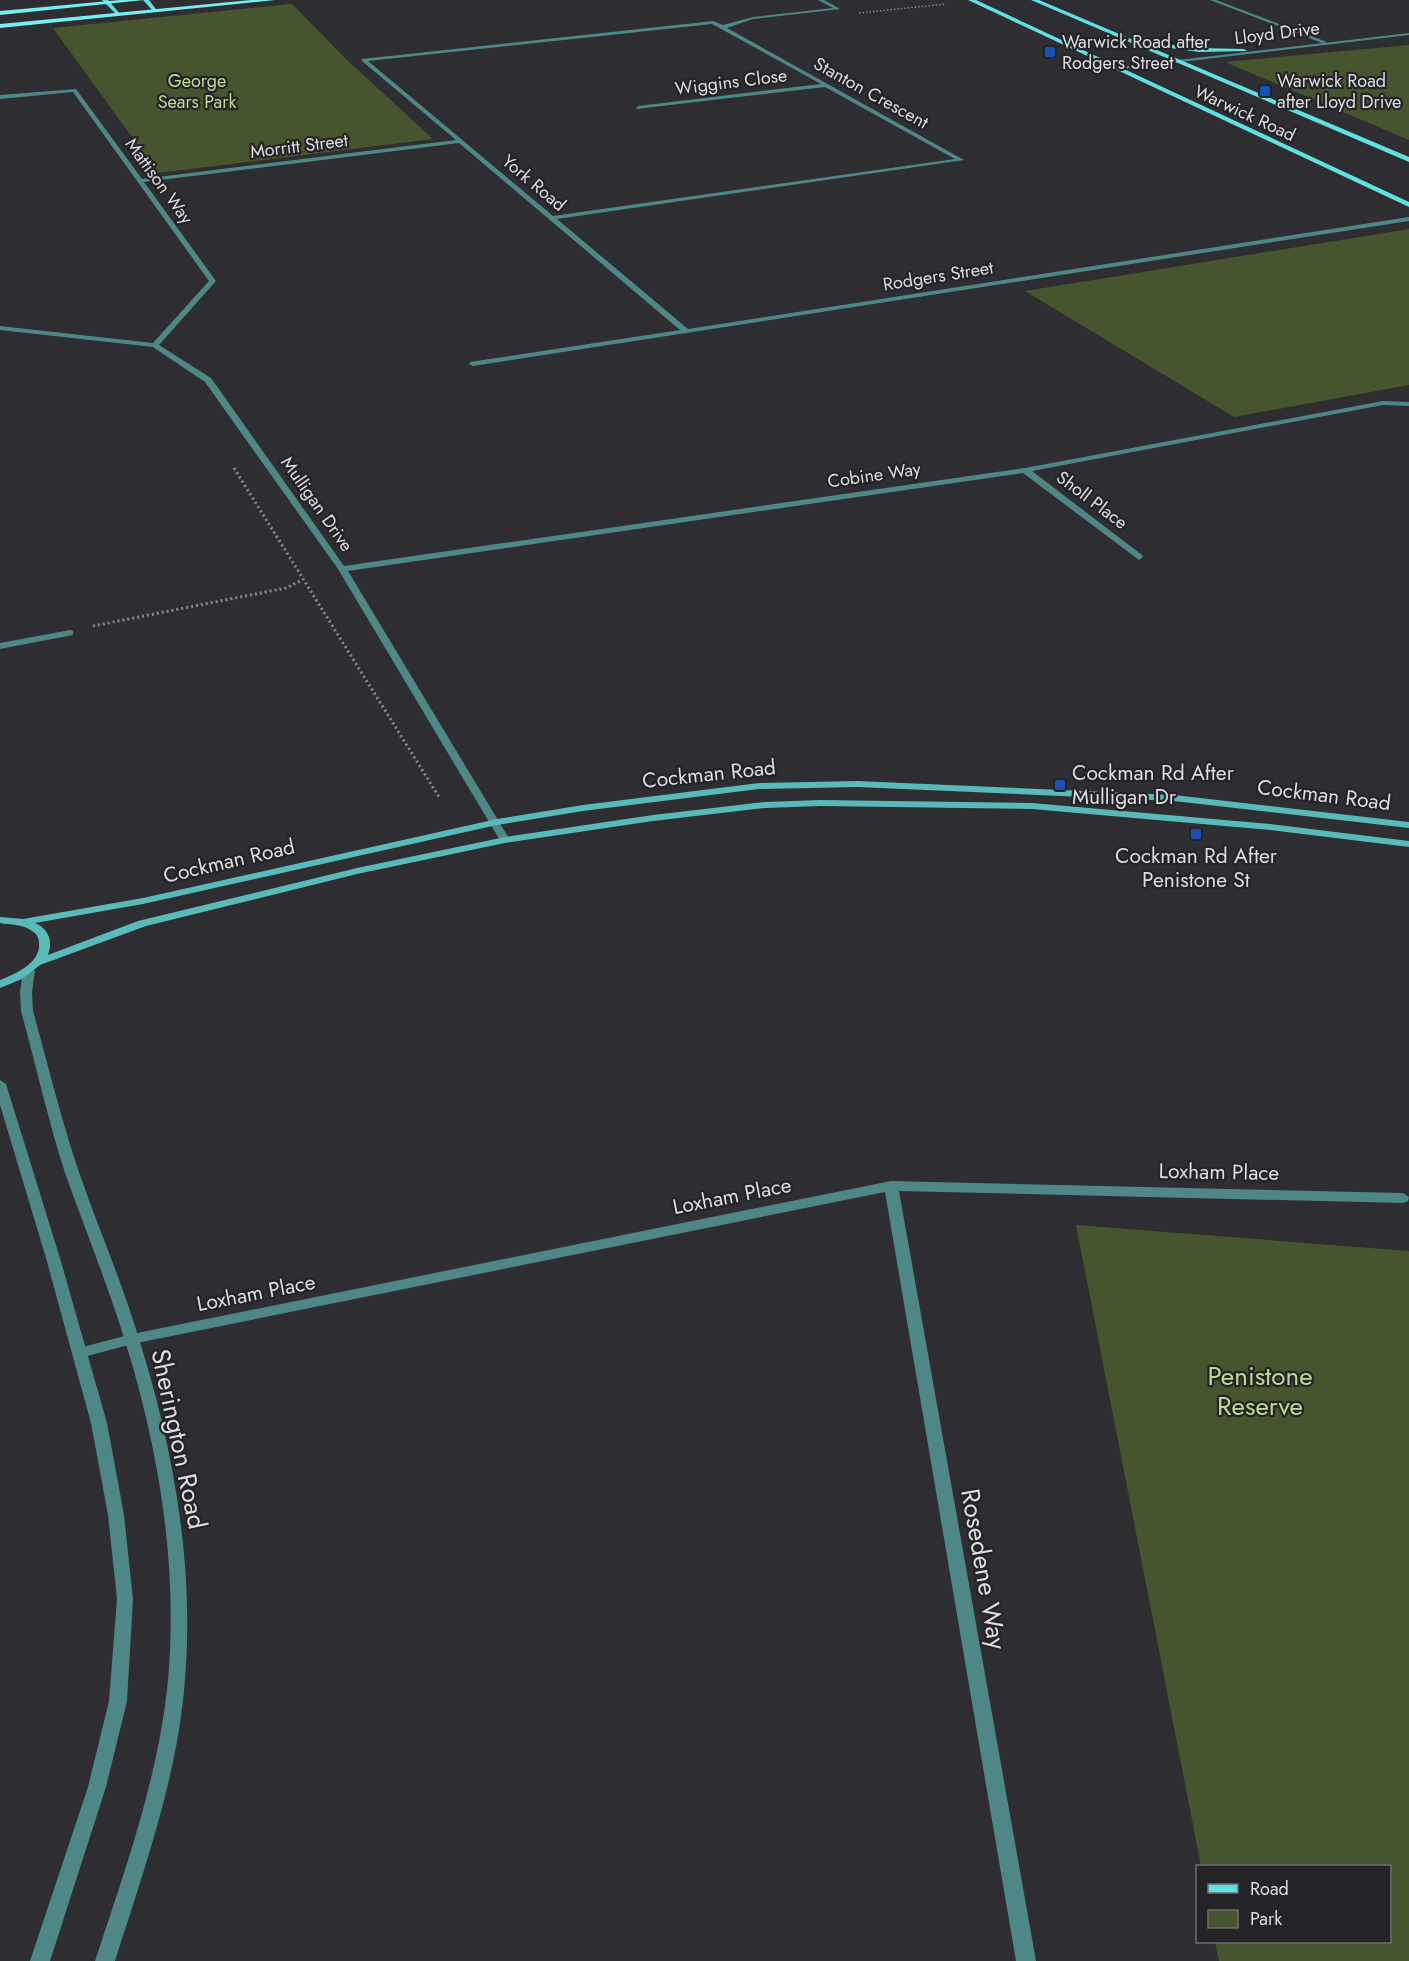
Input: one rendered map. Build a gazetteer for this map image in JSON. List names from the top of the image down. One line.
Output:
{"streets":{"main road":["Warwick Road","Cockman Road"],"street":["Lloyd Drive","Wiggins Close","Stanton Crescent","Morritt Street","Mattison Way","York Road","Rodgers Street","Cobine Way","Sholl Place","Mulligan Drive","Loxham Place","Sherington Road","Rosedene Way"]},"crossings":[["Lloyd Drive","Warwick Road"],["Wiggins Close","Stanton Crescent"],["Stanton Crescent","York Road"],["Morritt Street","Mattison Way"],["Morritt Street","York Road"],["Mattison Way","Mulligan Drive"],["York Road","Rodgers Street"],["Cobine Way","Sholl Place"],["Cobine Way","Mulligan Drive"],["Mulligan Drive","Cockman Road"],["Cockman Road","Sherington Road"],["Loxham Place","Sherington Road"],["Loxham Place","Rosedene Way"]],"parks":["George Sears Park","Penistone Reserve"],"places":{"transit":["Warwick Road after Rodgers Street","Warwick Road after Lloyd Drive","Cockman Rd After Mulligan Dr","Cockman Rd After Penistone St"]},"legend":["Road","Park"]}
